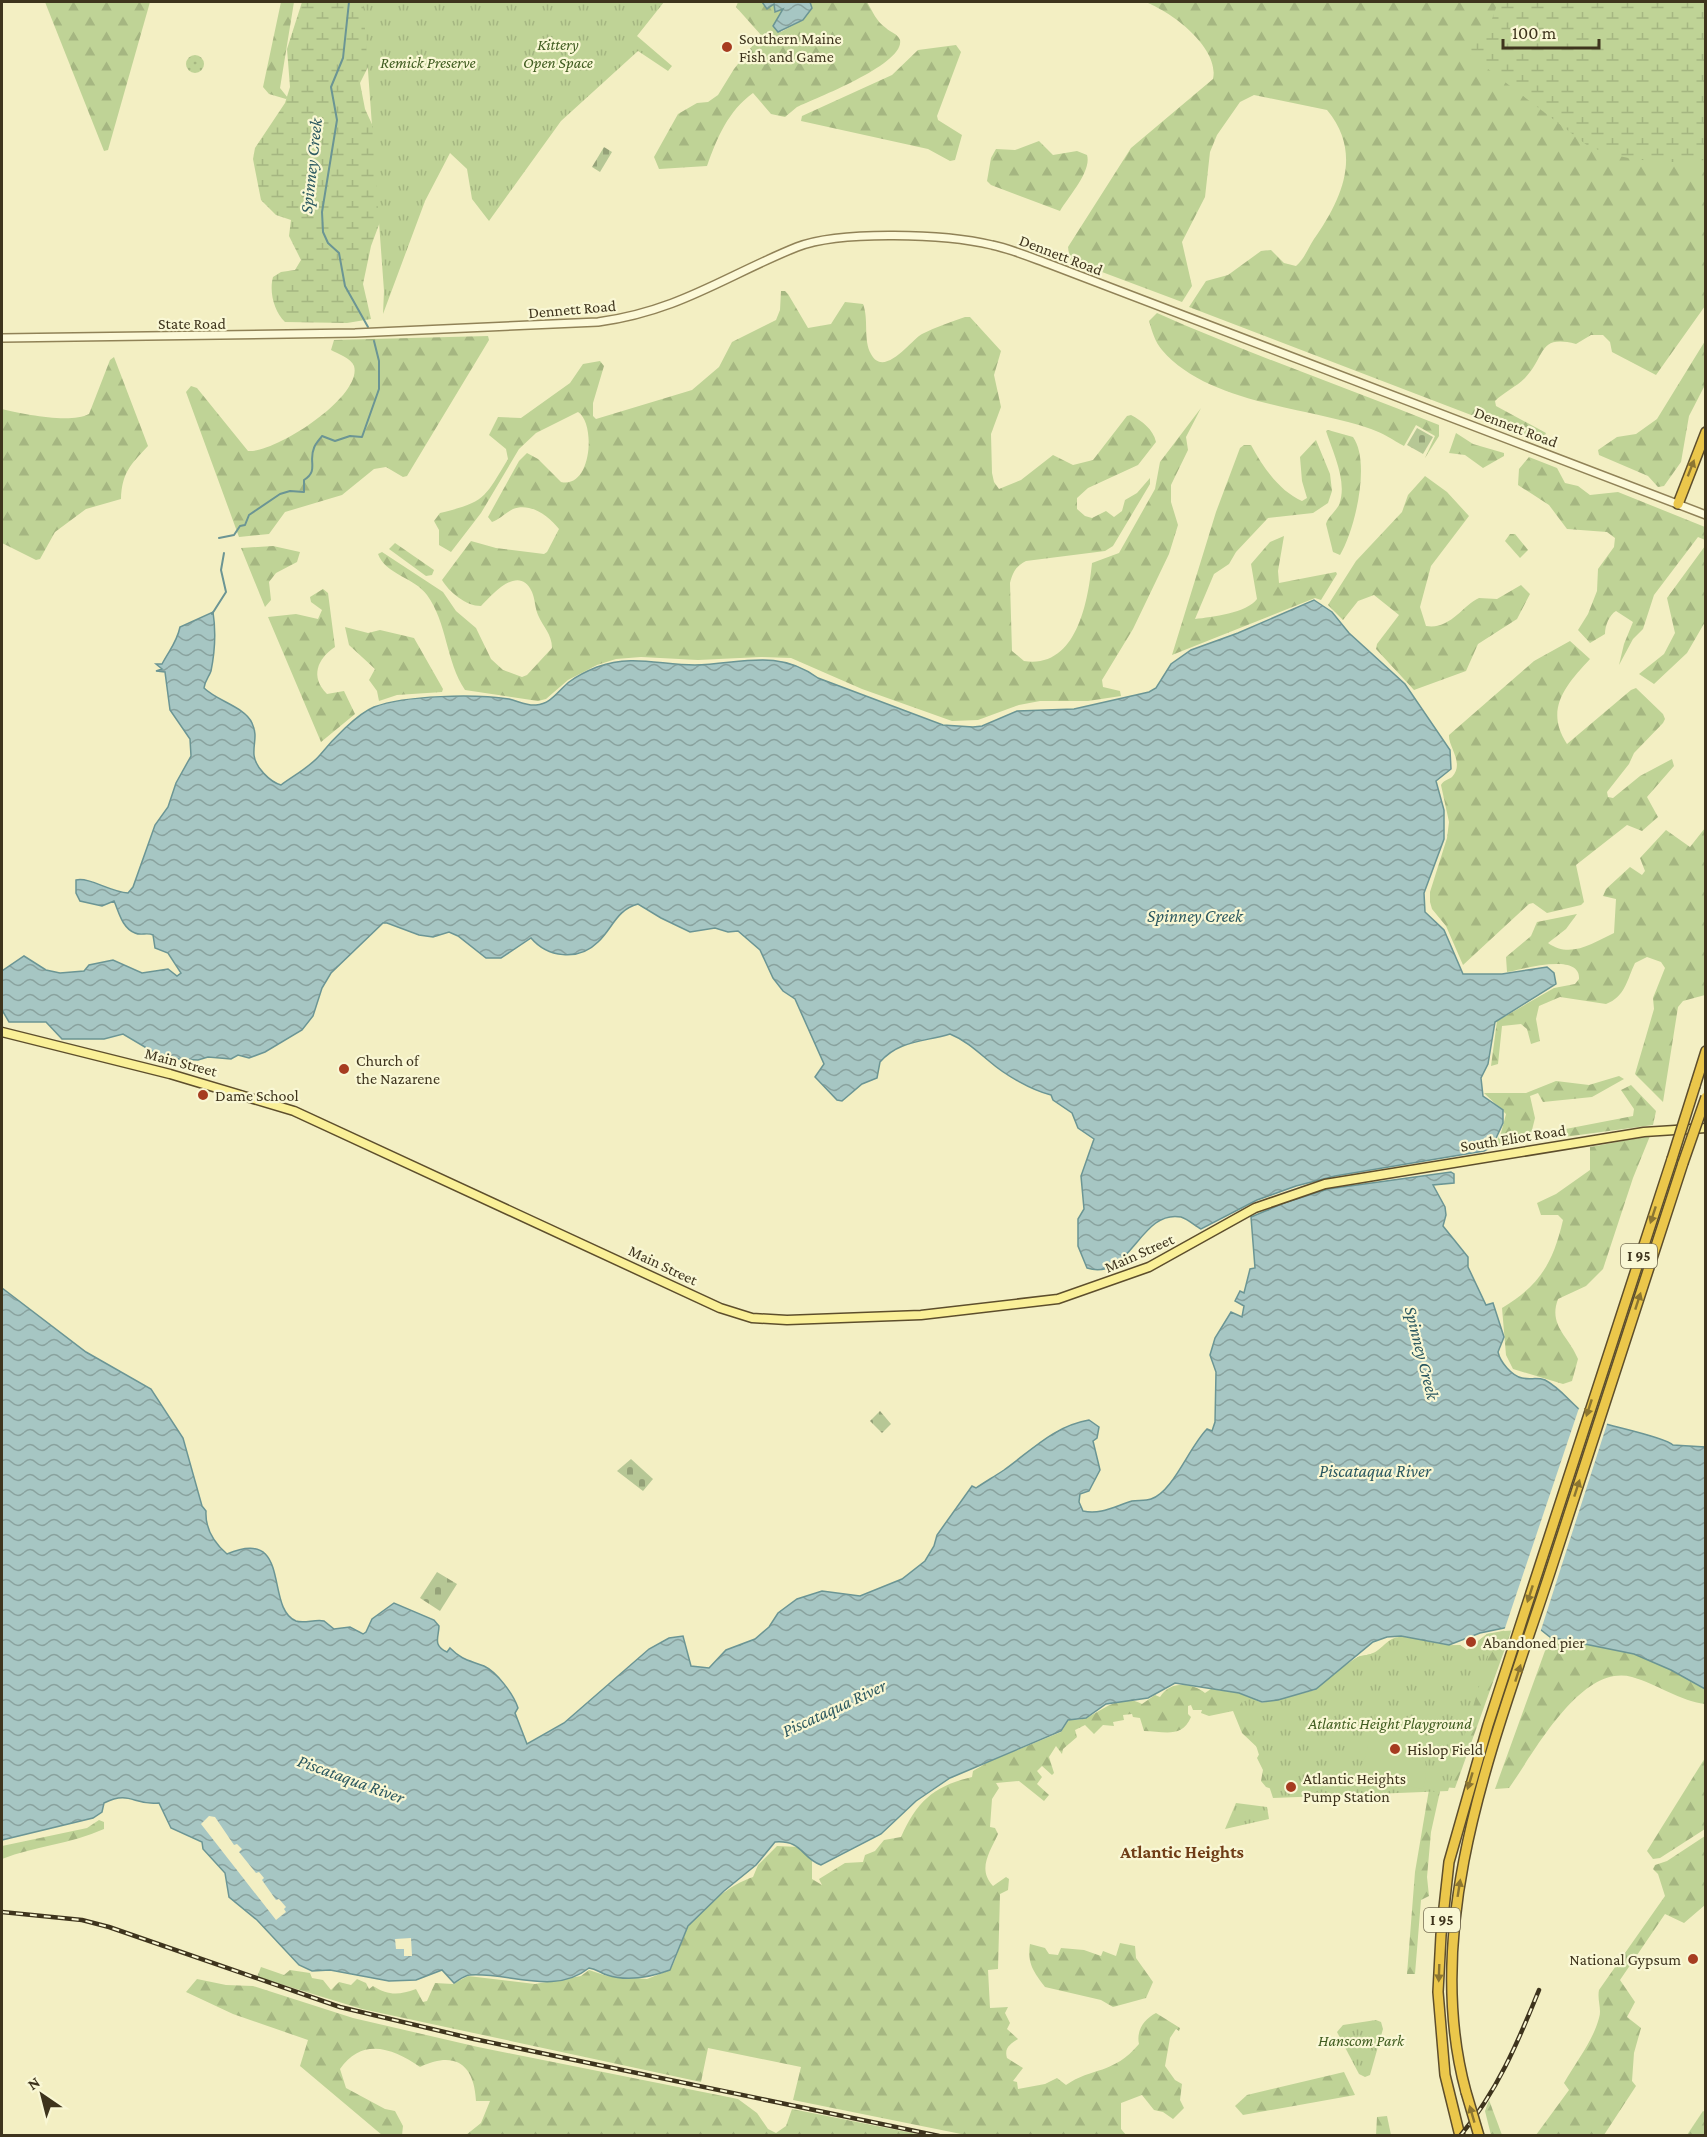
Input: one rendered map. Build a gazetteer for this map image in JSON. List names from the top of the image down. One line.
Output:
{"streets":{"highway":["I 95"],"main road":["Main Street","South Eliot Road"],"street":["Dennett Road","State Road"]},"crossings":[["Dennett Road","State Road"],["Main Street","South Eliot Road"]],"districts":["Atlantic Heights"],"water":["Spinney Creek","Piscataqua River"],"parks":["Kittery Open Space","Remick Preserve","Atlantic Height Playground","Hanscom Park"],"places":["Southern Maine Fish and Game","Church of the Nazarene","Dame School","Abandoned pier","Hislop Field","Atlantic Heights Pump Station","National Gypsum"],"scale_bar":"100 m","north":"top left"}
